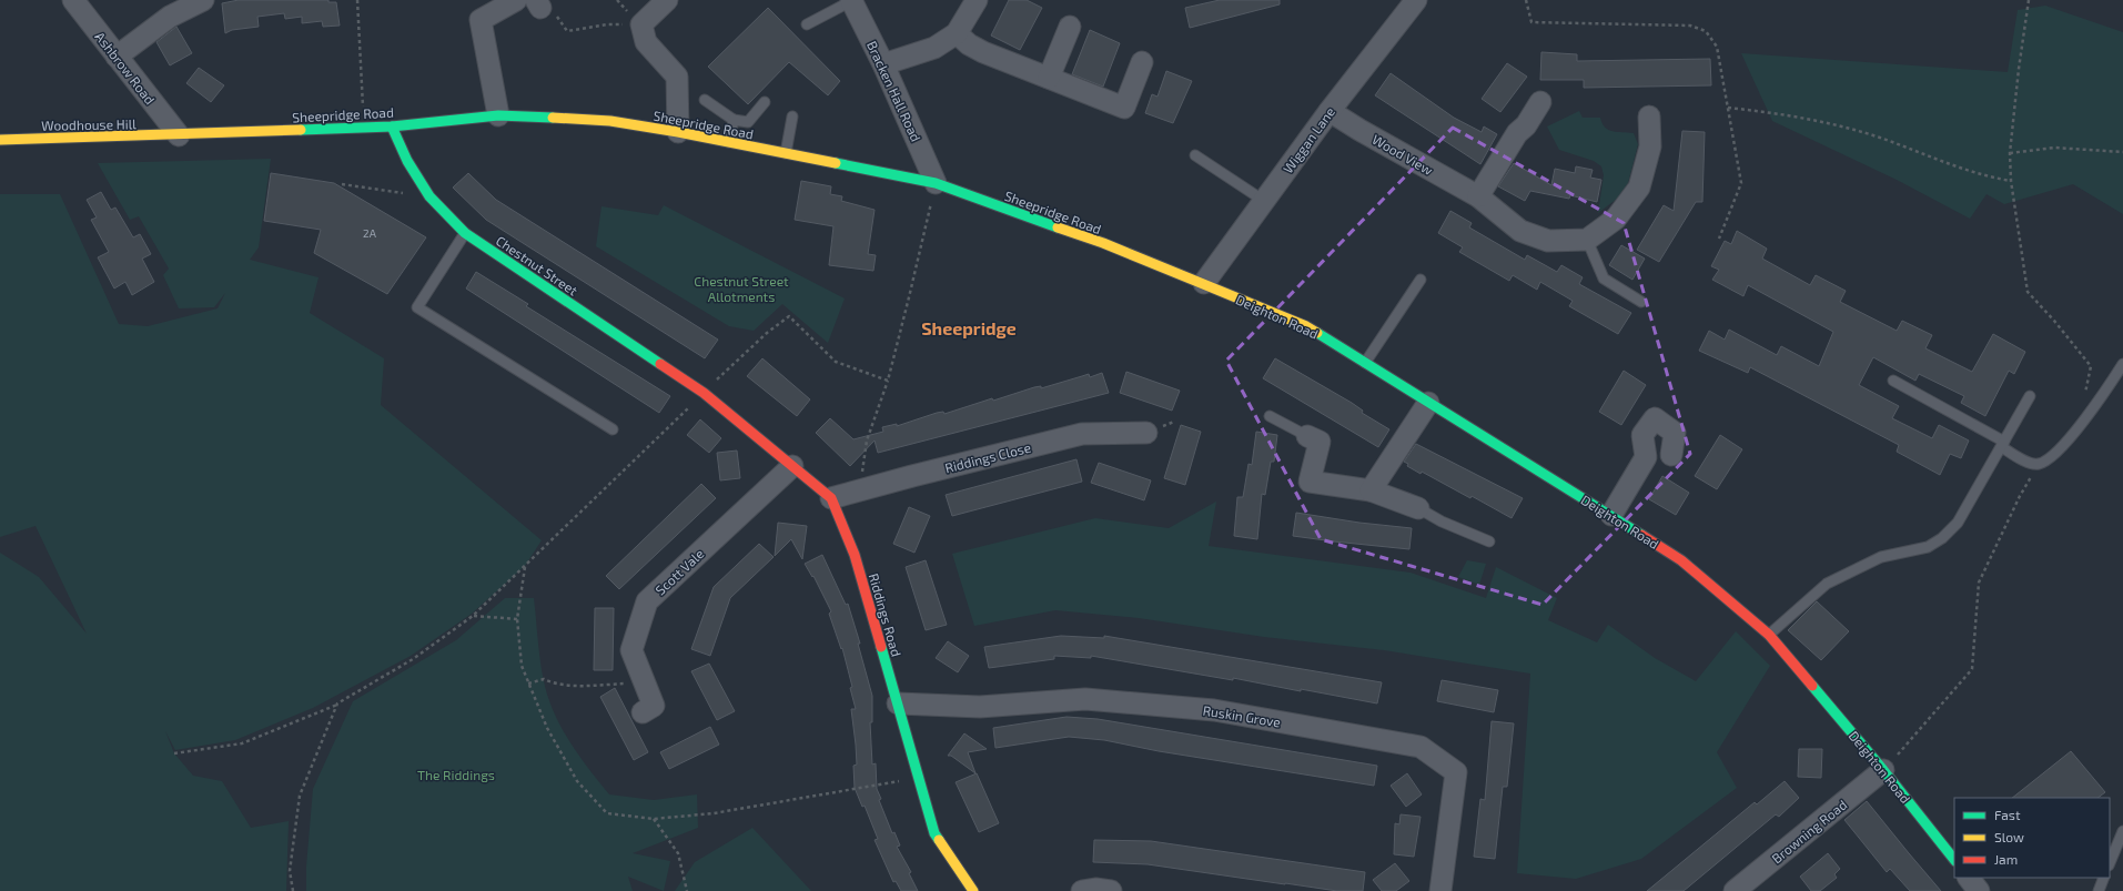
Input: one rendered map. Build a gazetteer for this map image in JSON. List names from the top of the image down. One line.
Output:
{"streets":{"street":["Ashbrow Road","Bracken Hall Road","Sheepridge Road","Woodhouse Hill","Wiggan Lane","Wood View","Chestnut Street","Deighton Road","Riddings Close","Scott Vale","Riddings Road","Ruskin Grove","Browning Road"]},"crossings":[["Ashbrow Road","Sheepridge Road"],["Ashbrow Road","Woodhouse Hill"],["Bracken Hall Road","Sheepridge Road"],["Sheepridge Road","Woodhouse Hill"],["Sheepridge Road","Wiggan Lane"],["Sheepridge Road","Chestnut Street"],["Sheepridge Road","Deighton Road"],["Wiggan Lane","Wood View"],["Wiggan Lane","Deighton Road"],["Chestnut Street","Riddings Road"],["Deighton Road","Browning Road"],["Riddings Close","Riddings Road"],["Scott Vale","Riddings Road"],["Riddings Road","Ruskin Grove"]],"districts":["Sheepridge"],"parks":["Chestnut Street Allotments","The Riddings"],"house_numbers":["2A"],"legend":["Fast","Slow","Jam"]}
